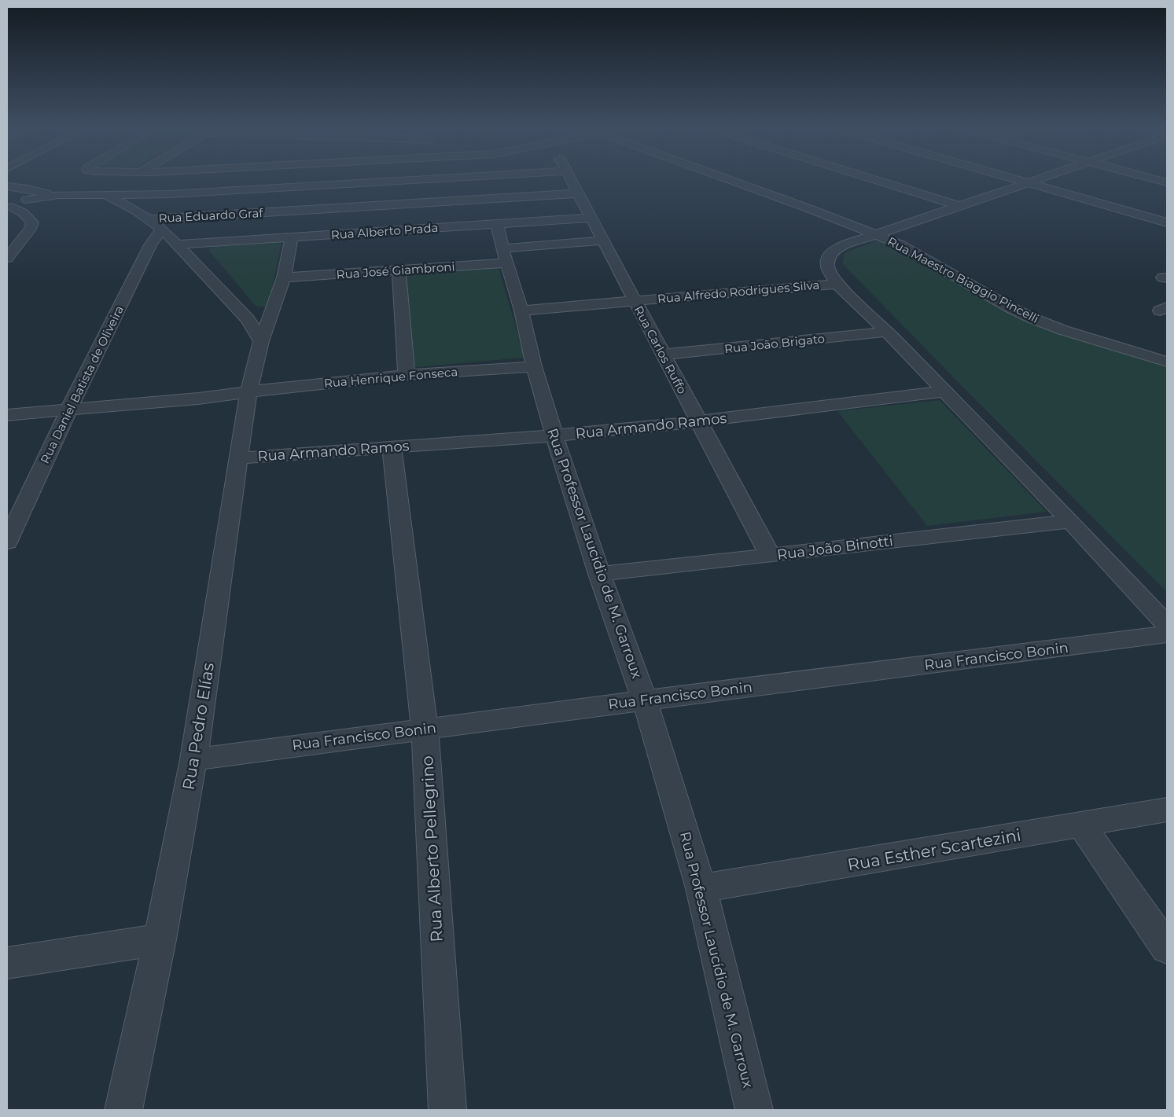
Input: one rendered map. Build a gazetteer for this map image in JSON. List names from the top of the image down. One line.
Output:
{"streets":{"street":["Rua Eduardo Graf","Rua Alberto Prada","Rua José Giambroni","Rua Maestro Biaggio Pincelli","Rua Alfredo Rodrigues Silva","Rua João Brigato","Rua Carlos Ruffo","Rua Henrique Fonseca","Rua Daniel Batista de Oliveira","Rua Armando Ramos","Rua João Binotti","Rua Professor Laucídio de M. Garroux","Rua Francisco Bonin","Rua Pedro Elías","Rua Alberto Pellegrino","Rua Esther Scartezini"]},"crossings":[["Rua Eduardo Graf","Rua Carlos Ruffo"],["Rua Alberto Prada","Rua Carlos Ruffo"],["Rua Alberto Prada","Rua Professor Laucídio de M. Garroux"],["Rua Alberto Prada","Rua Pedro Elías"],["Rua José Giambroni","Rua Professor Laucídio de M. Garroux"],["Rua José Giambroni","Rua Pedro Elías"],["Rua Alfredo Rodrigues Silva","Rua Carlos Ruffo"],["Rua Alfredo Rodrigues Silva","Rua Professor Laucídio de M. Garroux"],["Rua João Brigato","Rua Carlos Ruffo"],["Rua Carlos Ruffo","Rua Armando Ramos"],["Rua Carlos Ruffo","Rua João Binotti"],["Rua Henrique Fonseca","Rua Daniel Batista de Oliveira"],["Rua Henrique Fonseca","Rua Professor Laucídio de M. Garroux"],["Rua Henrique Fonseca","Rua Pedro Elías"],["Rua Armando Ramos","Rua Professor Laucídio de M. Garroux"],["Rua Armando Ramos","Rua Pedro Elías"],["Rua Armando Ramos","Rua Alberto Pellegrino"],["Rua João Binotti","Rua Professor Laucídio de M. Garroux"],["Rua Professor Laucídio de M. Garroux","Rua Francisco Bonin"],["Rua Professor Laucídio de M. Garroux","Rua Esther Scartezini"],["Rua Francisco Bonin","Rua Pedro Elías"],["Rua Francisco Bonin","Rua Alberto Pellegrino"]]}
